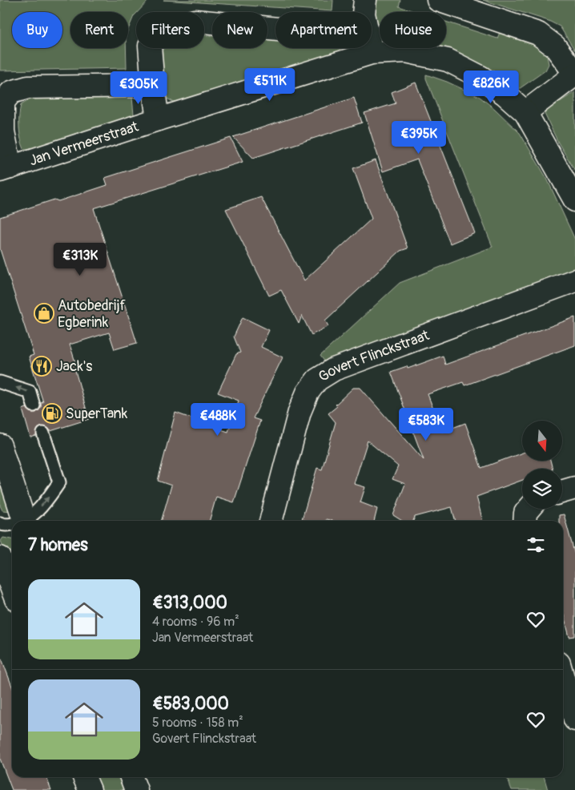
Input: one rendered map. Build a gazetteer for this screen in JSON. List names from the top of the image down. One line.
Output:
{"streets":{"street":["Jan Vermeerstraat","Govert Flinckstraat"]},"places":{"shop":["Autobedrijf Egberink"],"restaurant":["Jack's"],"fuel station":["SuperTank"]},"north":"bottom","page":{"chip":["Buy","Rent","Filters","New","Apartment","House"],"price":["€511K","€826K","€305K","€395K","€313K","€488K","€583K"],"heading":"7 homes","list":[{"name":"€313,000","note":"4 rooms · 96 m² · Jan Vermeerstraat"},{"name":"€583,000","note":"5 rooms · 158 m² · Govert Flinckstraat"}]}}
